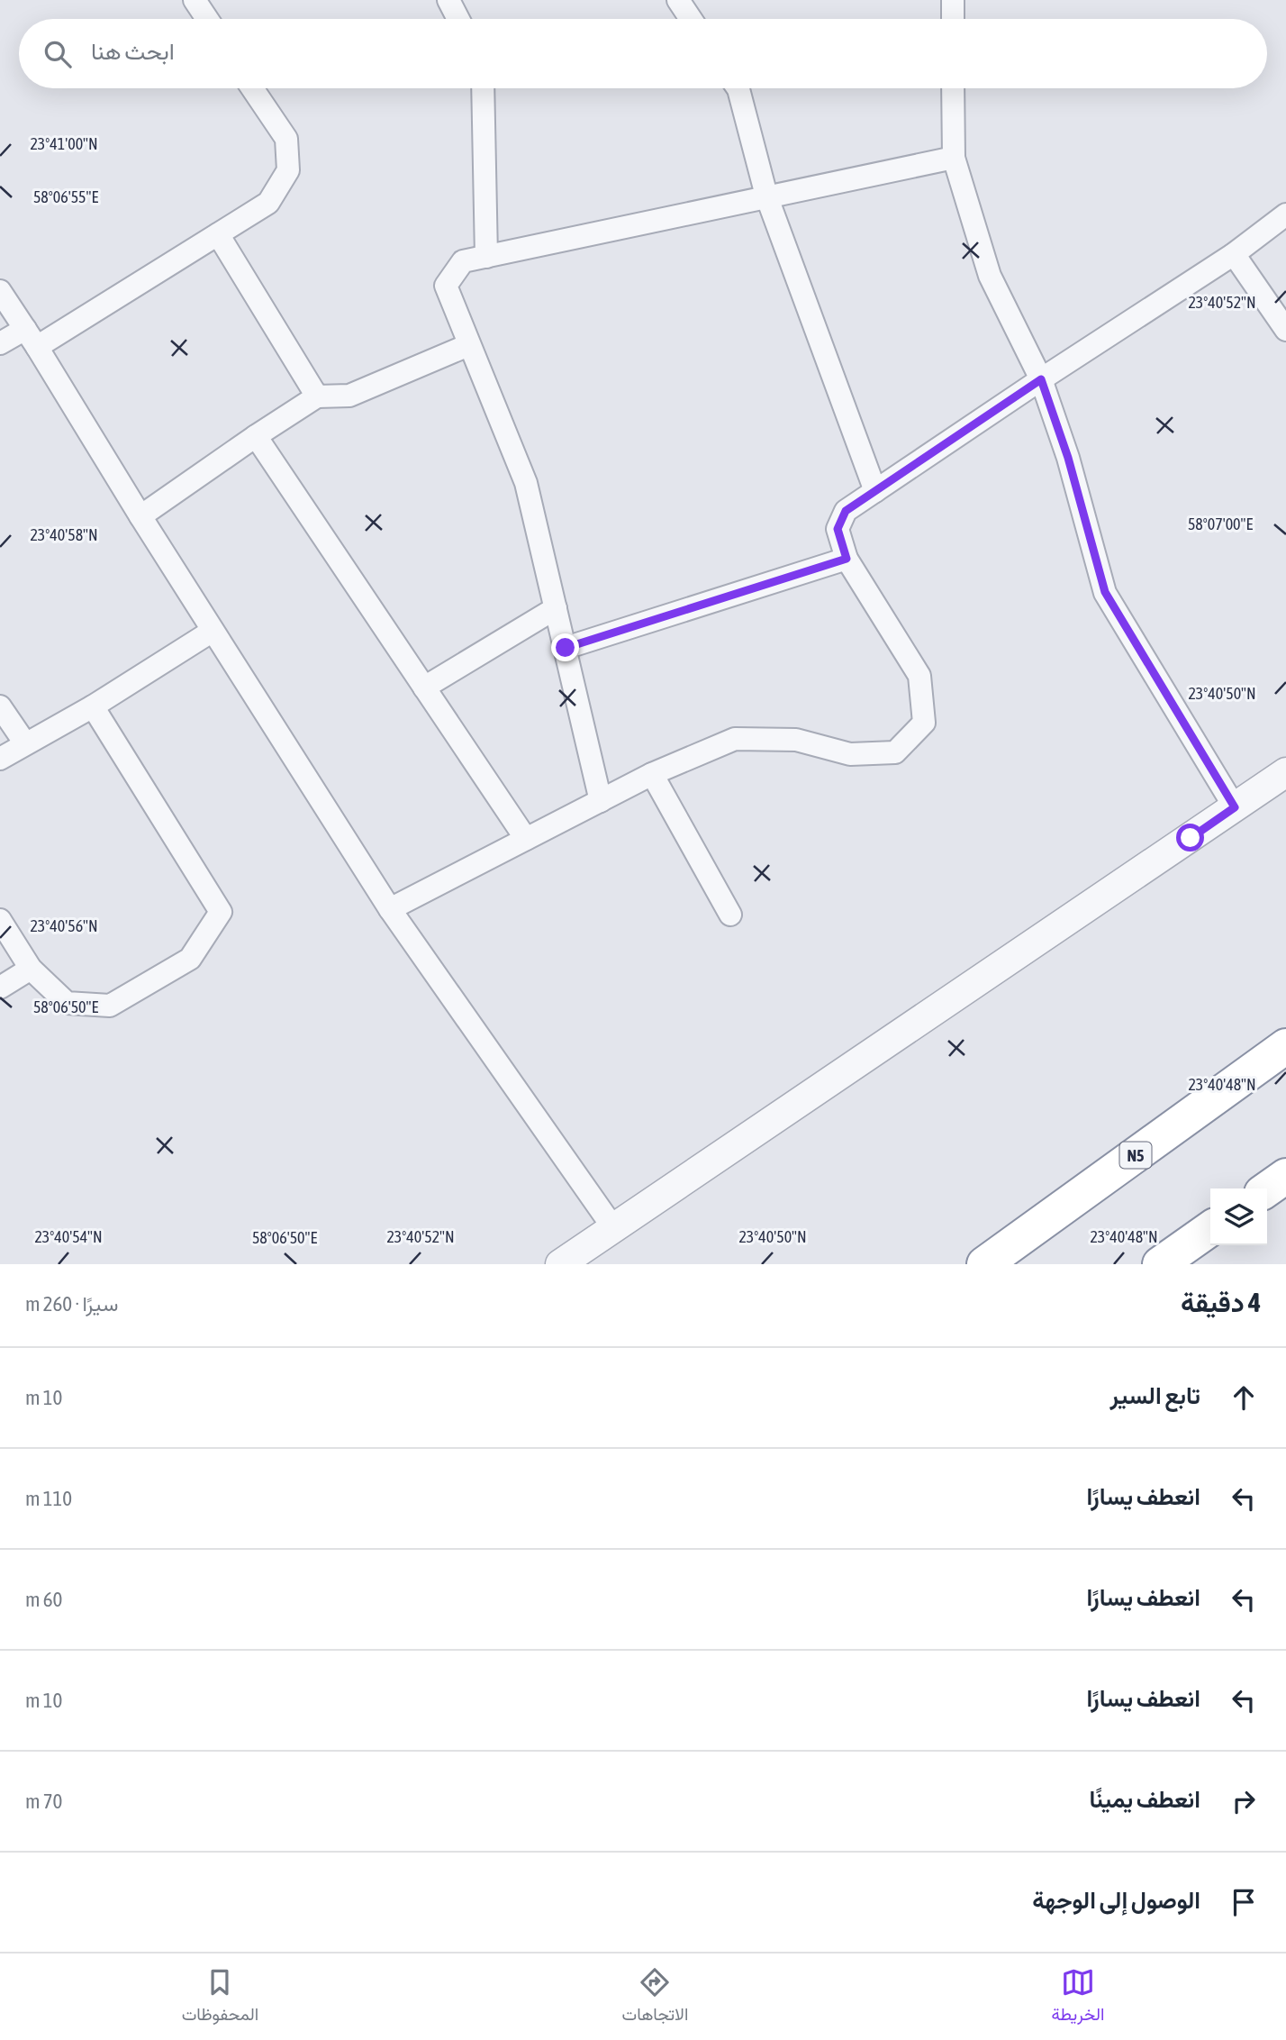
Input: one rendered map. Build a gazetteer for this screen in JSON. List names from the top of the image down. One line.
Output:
{"streets":{"highway":["N5"]},"page":{"search":"ابحث هنا","heading":["4 دقيقة","سيرًا · 260 m"],"list":[["تابع السير","10 m"],["انعطف يسارًا","110 m"],["انعطف يسارًا","60 m"],["انعطف يسارًا","10 m"],["انعطف يمينًا","70 m"],"الوصول إلى الوجهة"],"nav":["الخريطة","الاتجاهات","المحفوظات"]},"coordinates":["23°41'00\"N","58°06'55\"E","23°40'52\"N","58°07'00\"E","23°40'58\"N","23°40'50\"N","23°40'56\"N","58°06'50\"E","23°40'48\"N","23°40'54\"N"]}
